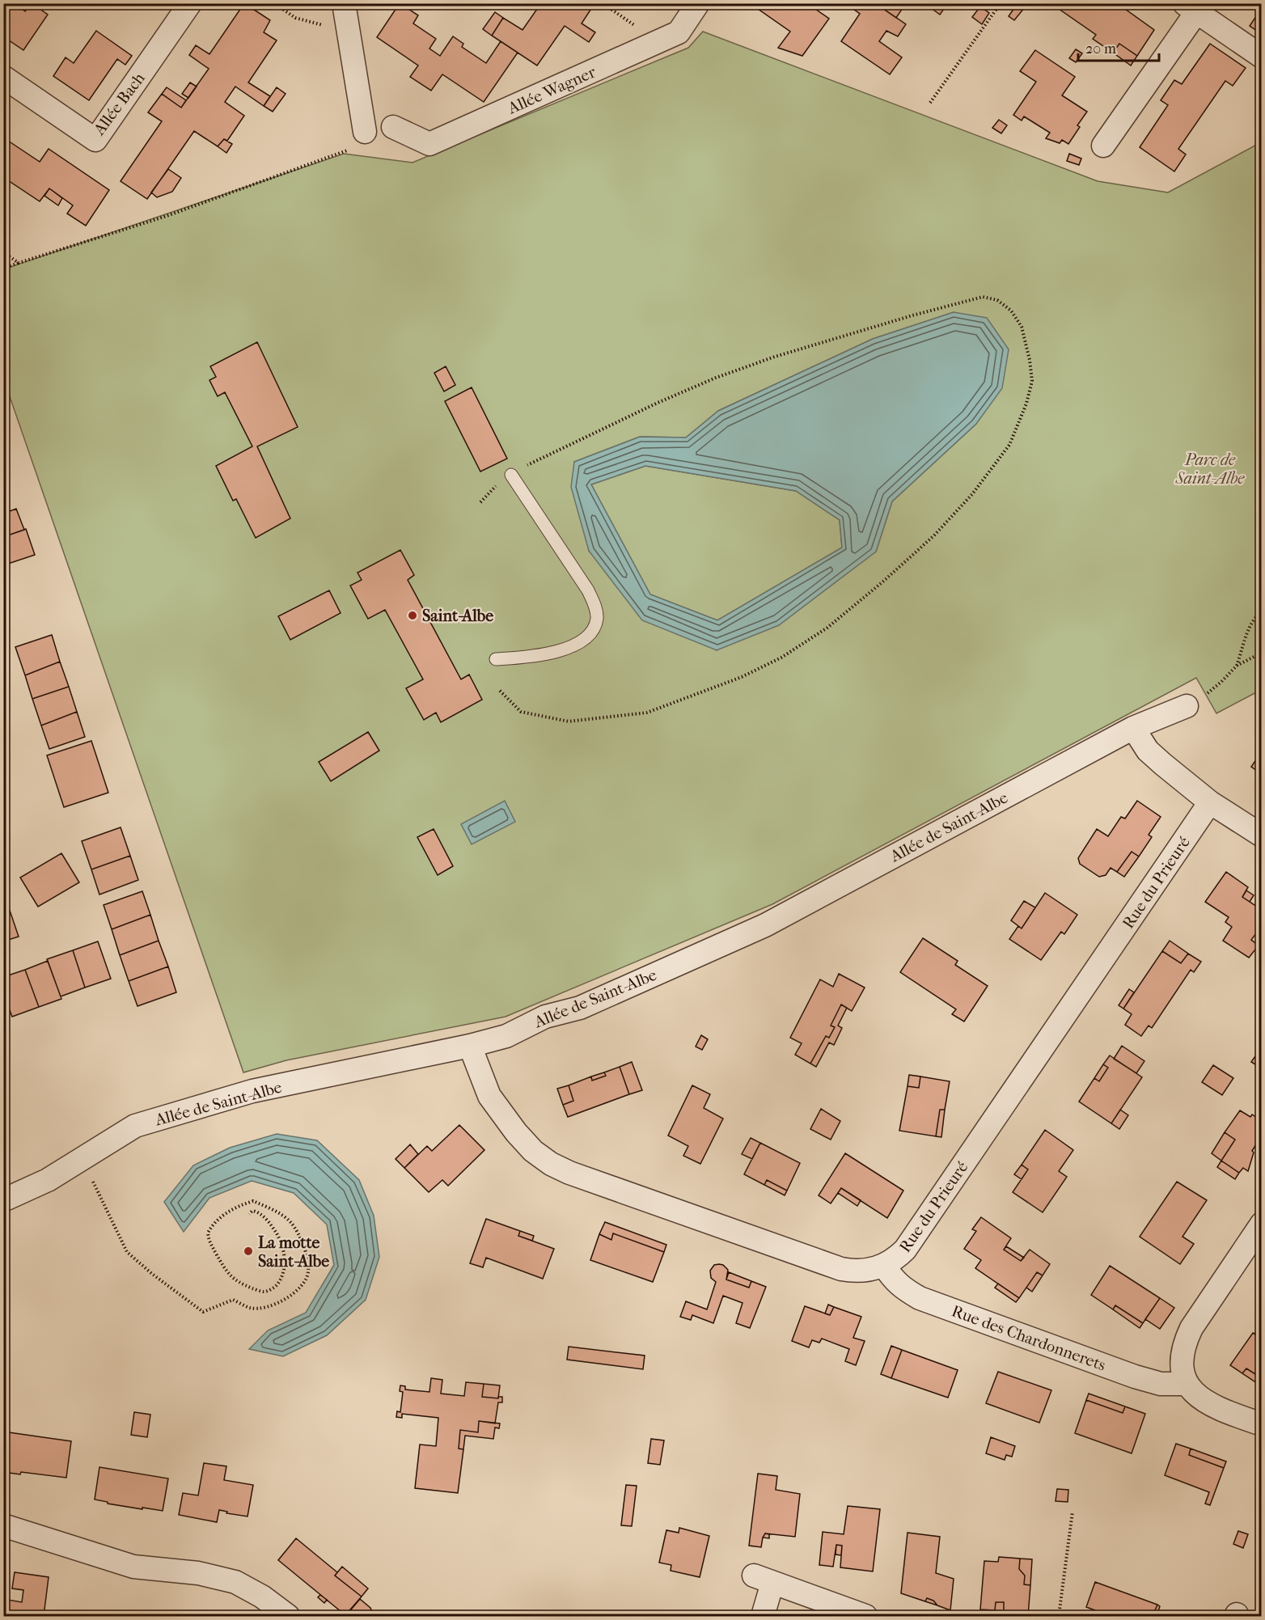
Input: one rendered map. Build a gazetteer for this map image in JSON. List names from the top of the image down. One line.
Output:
{"streets":{"street":["Allée Wagner","Allée Bach","Allée de Saint-Albe","Rue du Prieuré","Rue des Chardonnerets"]},"crossings":[["Allée de Saint-Albe","Rue du Prieuré"],["Rue du Prieuré","Rue des Chardonnerets"]],"parks":["Parc de Saint-Albe"],"places":["Saint-Albe","La motte Saint-Albe"],"scale_bar":"20 m"}
